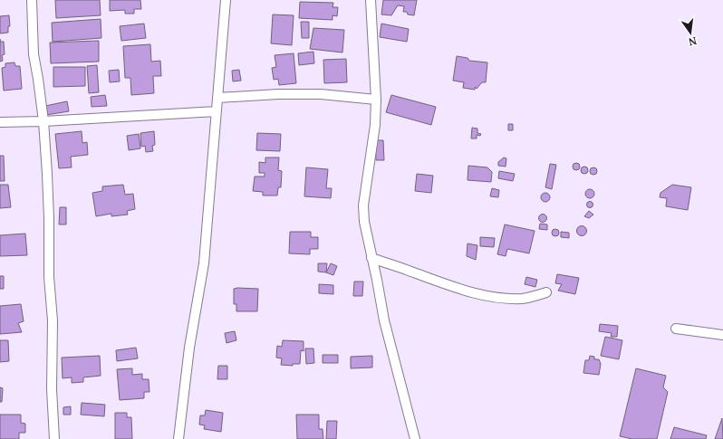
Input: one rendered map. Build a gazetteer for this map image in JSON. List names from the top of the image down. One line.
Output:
{"north":"bottom"}
